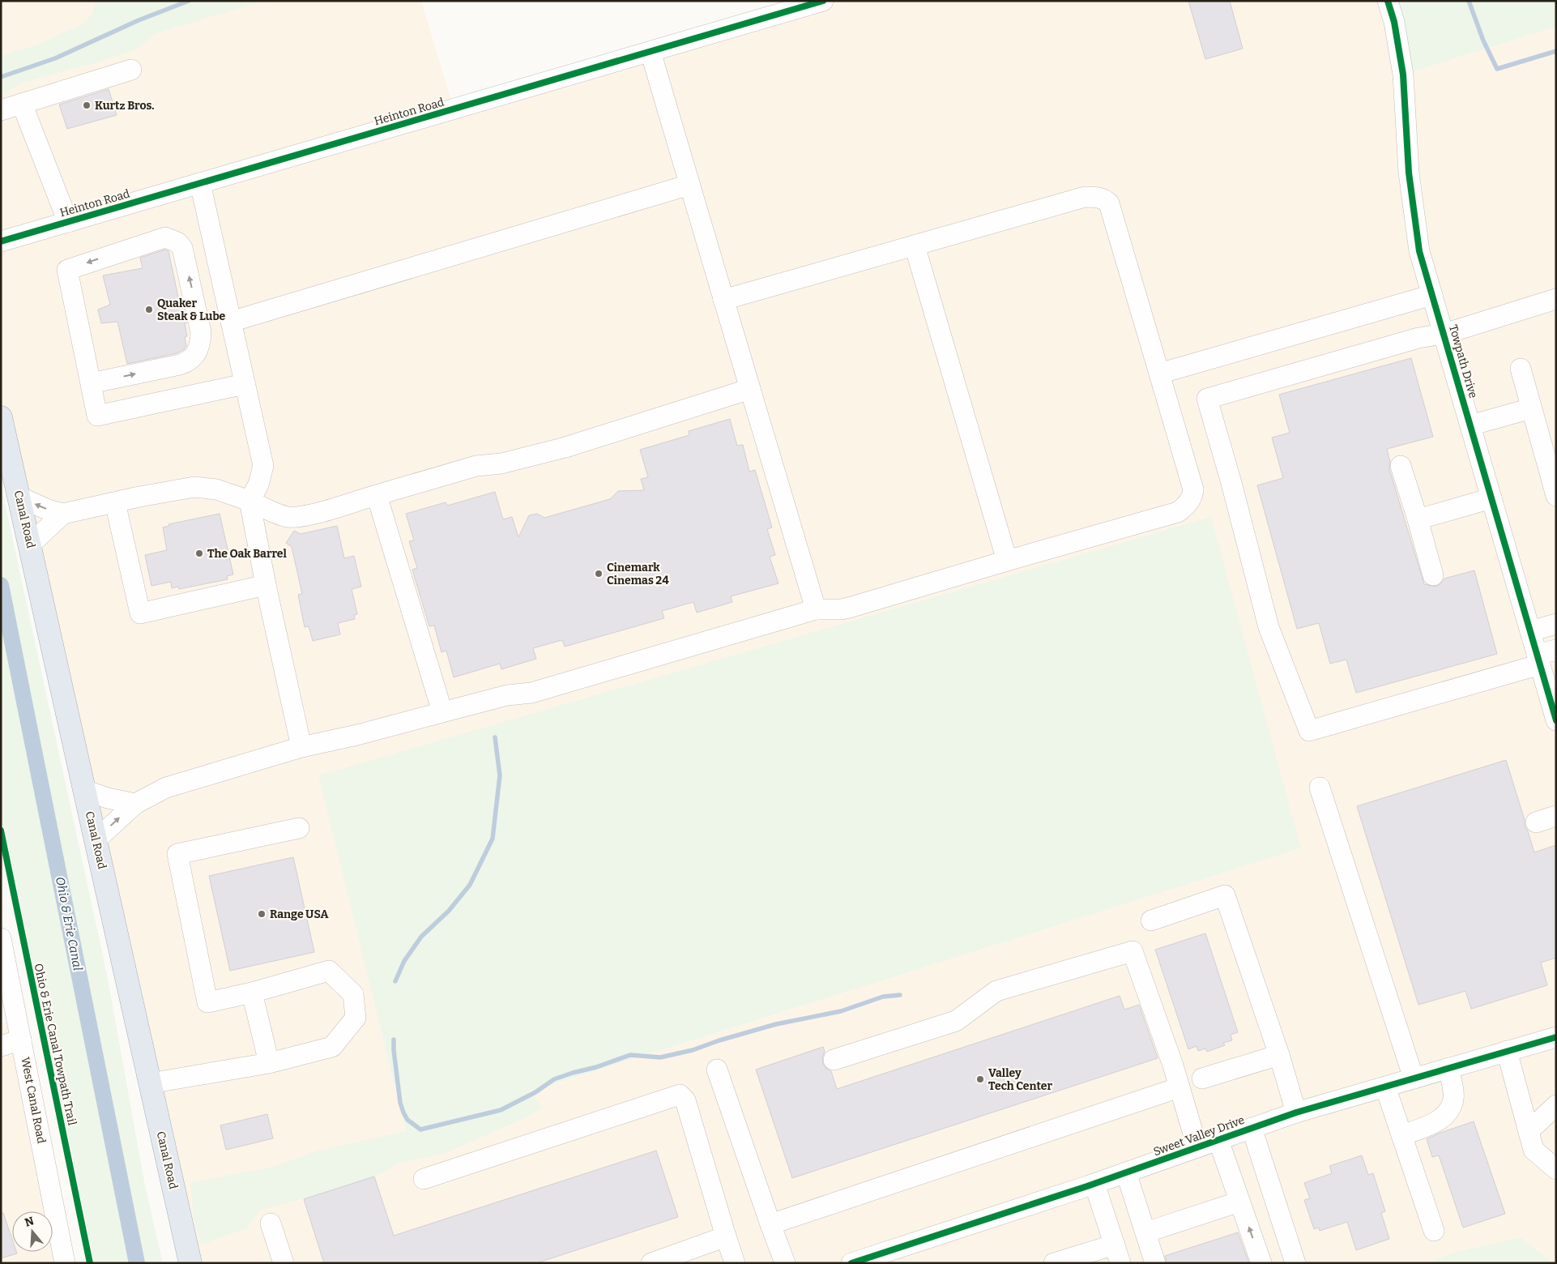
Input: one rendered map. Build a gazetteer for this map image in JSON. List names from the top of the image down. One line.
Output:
{"streets":{"main road":["Canal Road"],"street":["Heinton Road","Towpath Drive","West Canal Road","Sweet Valley Drive"],"cycle path":["Ohio & Erie Canal Towpath Trail"]},"water":["Ohio & Erie Canal"],"places":["Kurtz Bros.","Quaker Steak & Lube","The Oak Barrel","Cinemark Cinemas 24","Range USA","Valley Tech Center"],"north":"top"}
